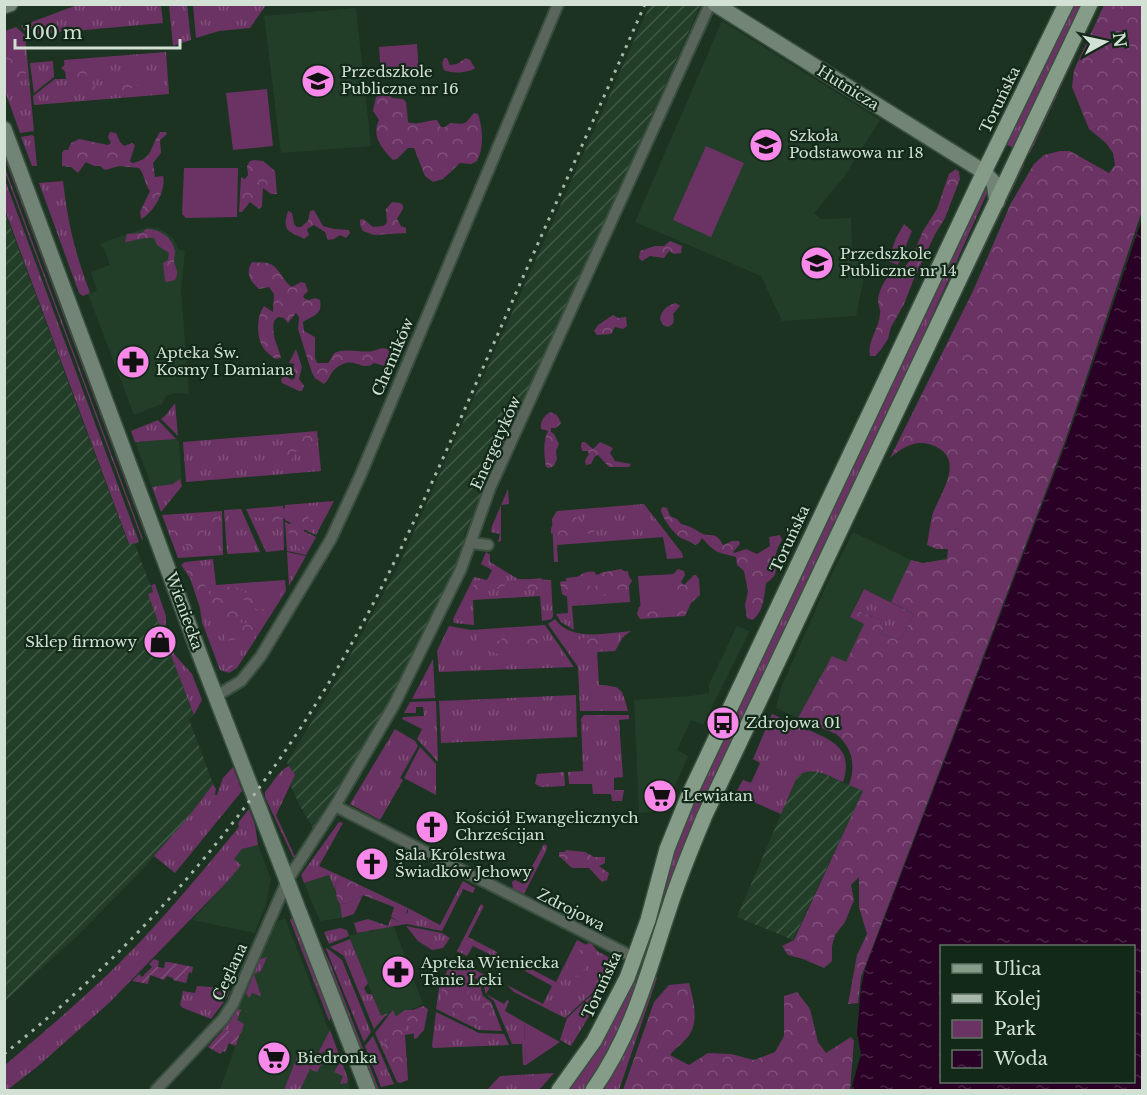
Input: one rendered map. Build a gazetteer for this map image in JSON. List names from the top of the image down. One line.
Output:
{"streets":{"main road":["Toruńska"],"street":["Hutnicza","Chemików","Energetyków","Wieniecka","Zdrojowa","Ceglana"]},"crossings":[["Hutnicza","Toruńska"],["Toruńska","Zdrojowa"],["Chemików","Wieniecka"],["Energetyków","Wieniecka"],["Energetyków","Zdrojowa"],["Energetyków","Ceglana"],["Wieniecka","Ceglana"]],"places":{"school or university":["Przedszkole Publiczne nr 16","Szkoła Podstawowa nr 18","Przedszkole Publiczne nr 14"],"pharmacy":["Apteka Św. Kosmy I Damiana","Apteka Wieniecka Tanie Leki"],"shop":["Sklep firmowy"],"bus stop":["Zdrojowa 01"],"supermarket":["Lewiatan","Biedronka"],"church":["Kościół Ewangelicznych Chrześcijan","Sala Królestwa Świadków Jehowy"]},"legend":["Ulica","Kolej","Park","Woda"],"scale_bar":"100 m","north":"right"}
